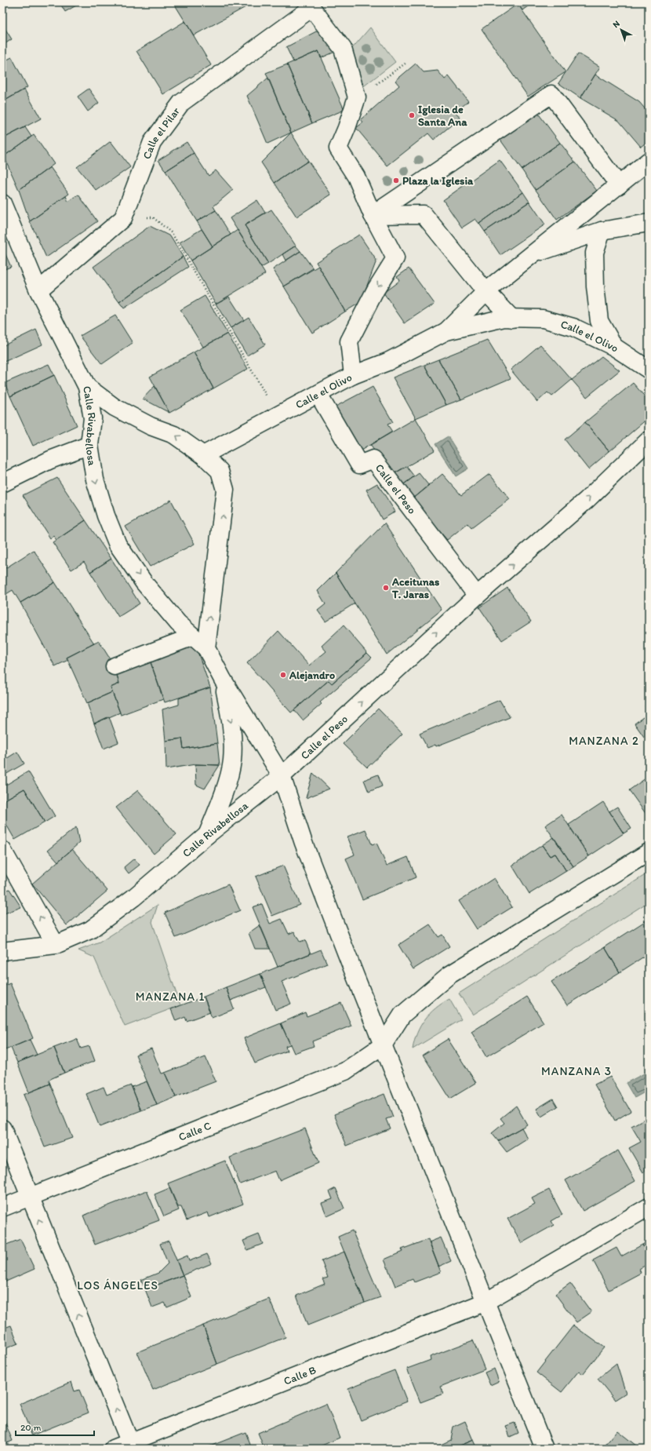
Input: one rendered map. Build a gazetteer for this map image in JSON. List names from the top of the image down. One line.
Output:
{"streets":{"street":["Calle el Pilar","Calle el Olivo","Calle Rivabellosa","Calle el Peso","Calle C","Calle B"]},"crossings":[["Calle el Pilar","Calle Rivabellosa"],["Calle el Olivo","Calle el Peso"],["Calle Rivabellosa","Calle el Peso"]],"one_way":["Calle el Peso"],"districts":["MANZANA 2","MANZANA 1","MANZANA 3","LOS ÁNGELES"],"places":["Iglesia de Santa Ana","Plaza la Iglesia","Aceitunas T. Jaras","Alejandro"],"scale_bar":"20 m","north":"top left"}
